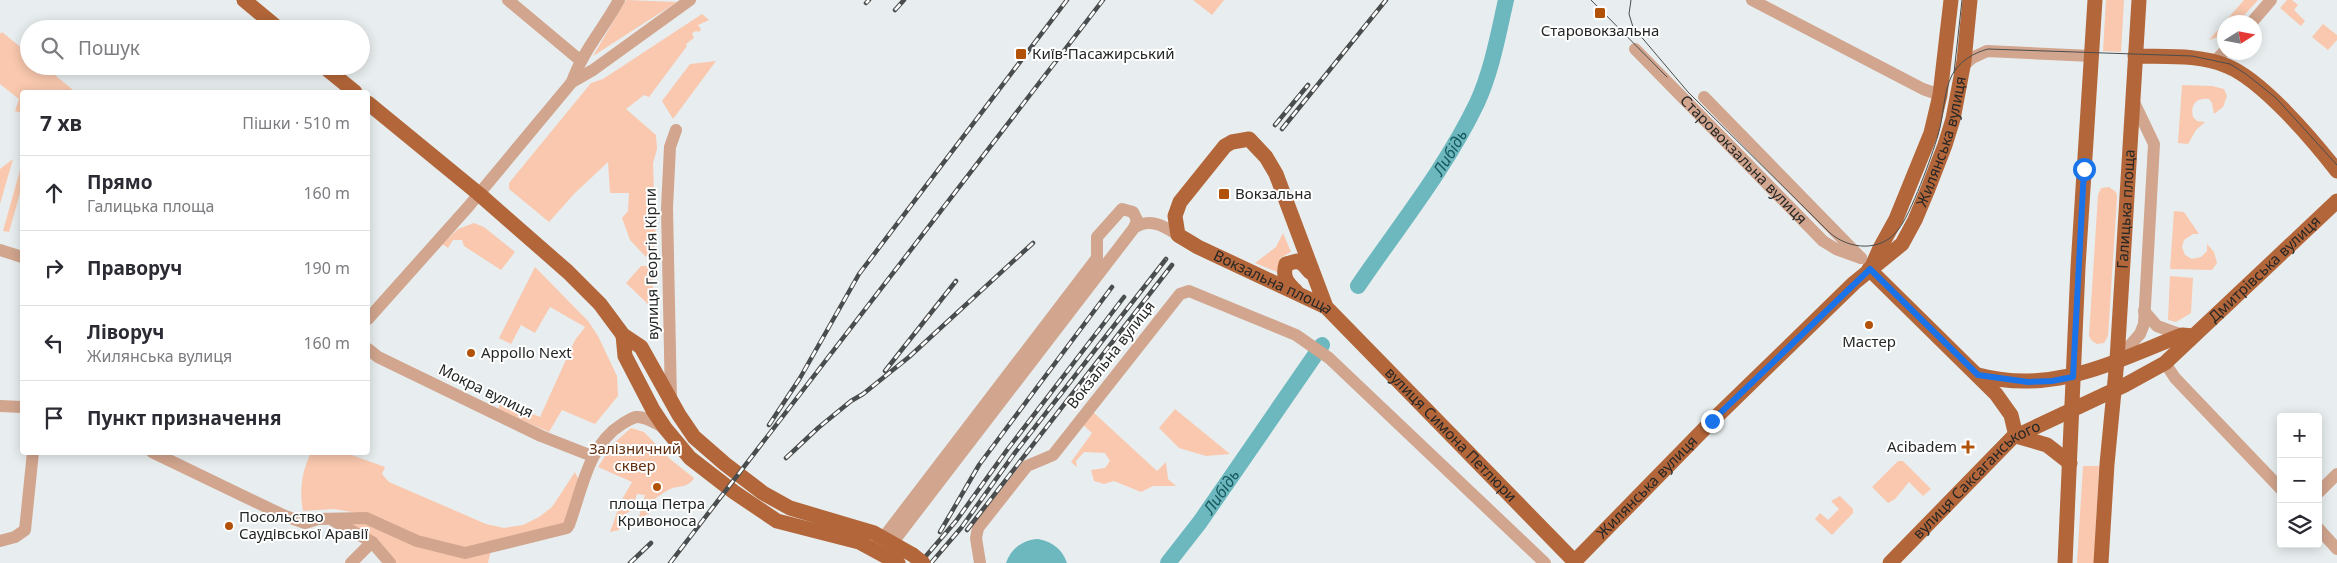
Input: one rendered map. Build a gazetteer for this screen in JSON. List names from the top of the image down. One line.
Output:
{"streets":{"main road":["Жилянська вулиця","Старовокзальна вулиця","Галицька площа","Дмитрівська вулиця","Вокзальна площа","вулиця Симона Петлюри","вулиця Саксаганського"],"street":["вулиця Георгія Кірпи","Вокзальна вулиця","Мокра вулиця"]},"crossings":[["Жилянська вулиця","Старовокзальна вулиця"],["Жилянська вулиця","вулиця Симона Петлюри"],["Старовокзальна вулиця","вулиця Саксаганського"],["Галицька площа","Дмитрівська вулиця"],["Вокзальна площа","вулиця Симона Петлюри"],["Вокзальна вулиця","вулиця Симона Петлюри"]],"water":["Либідь"],"parks":["Залізничний сквер"],"places":{"transit":["Старовокзальна","Київ-Пасажирський","Вокзальна"],"other":["Мастер","Appollo Next","площа Петра Кривоноса","Посольство Саудівської Аравії"],"health":["Acibadem"]},"north":"right","page":{"search":"Пошук","heading":["7 хв","Пішки · 510 m"],"list":[["Прямо","Галицька площа","160 m"],["Праворуч","190 m"],["Ліворуч","Жилянська вулиця","160 m"],"Пункт призначення"],"map_buttons":["+","−"]}}
